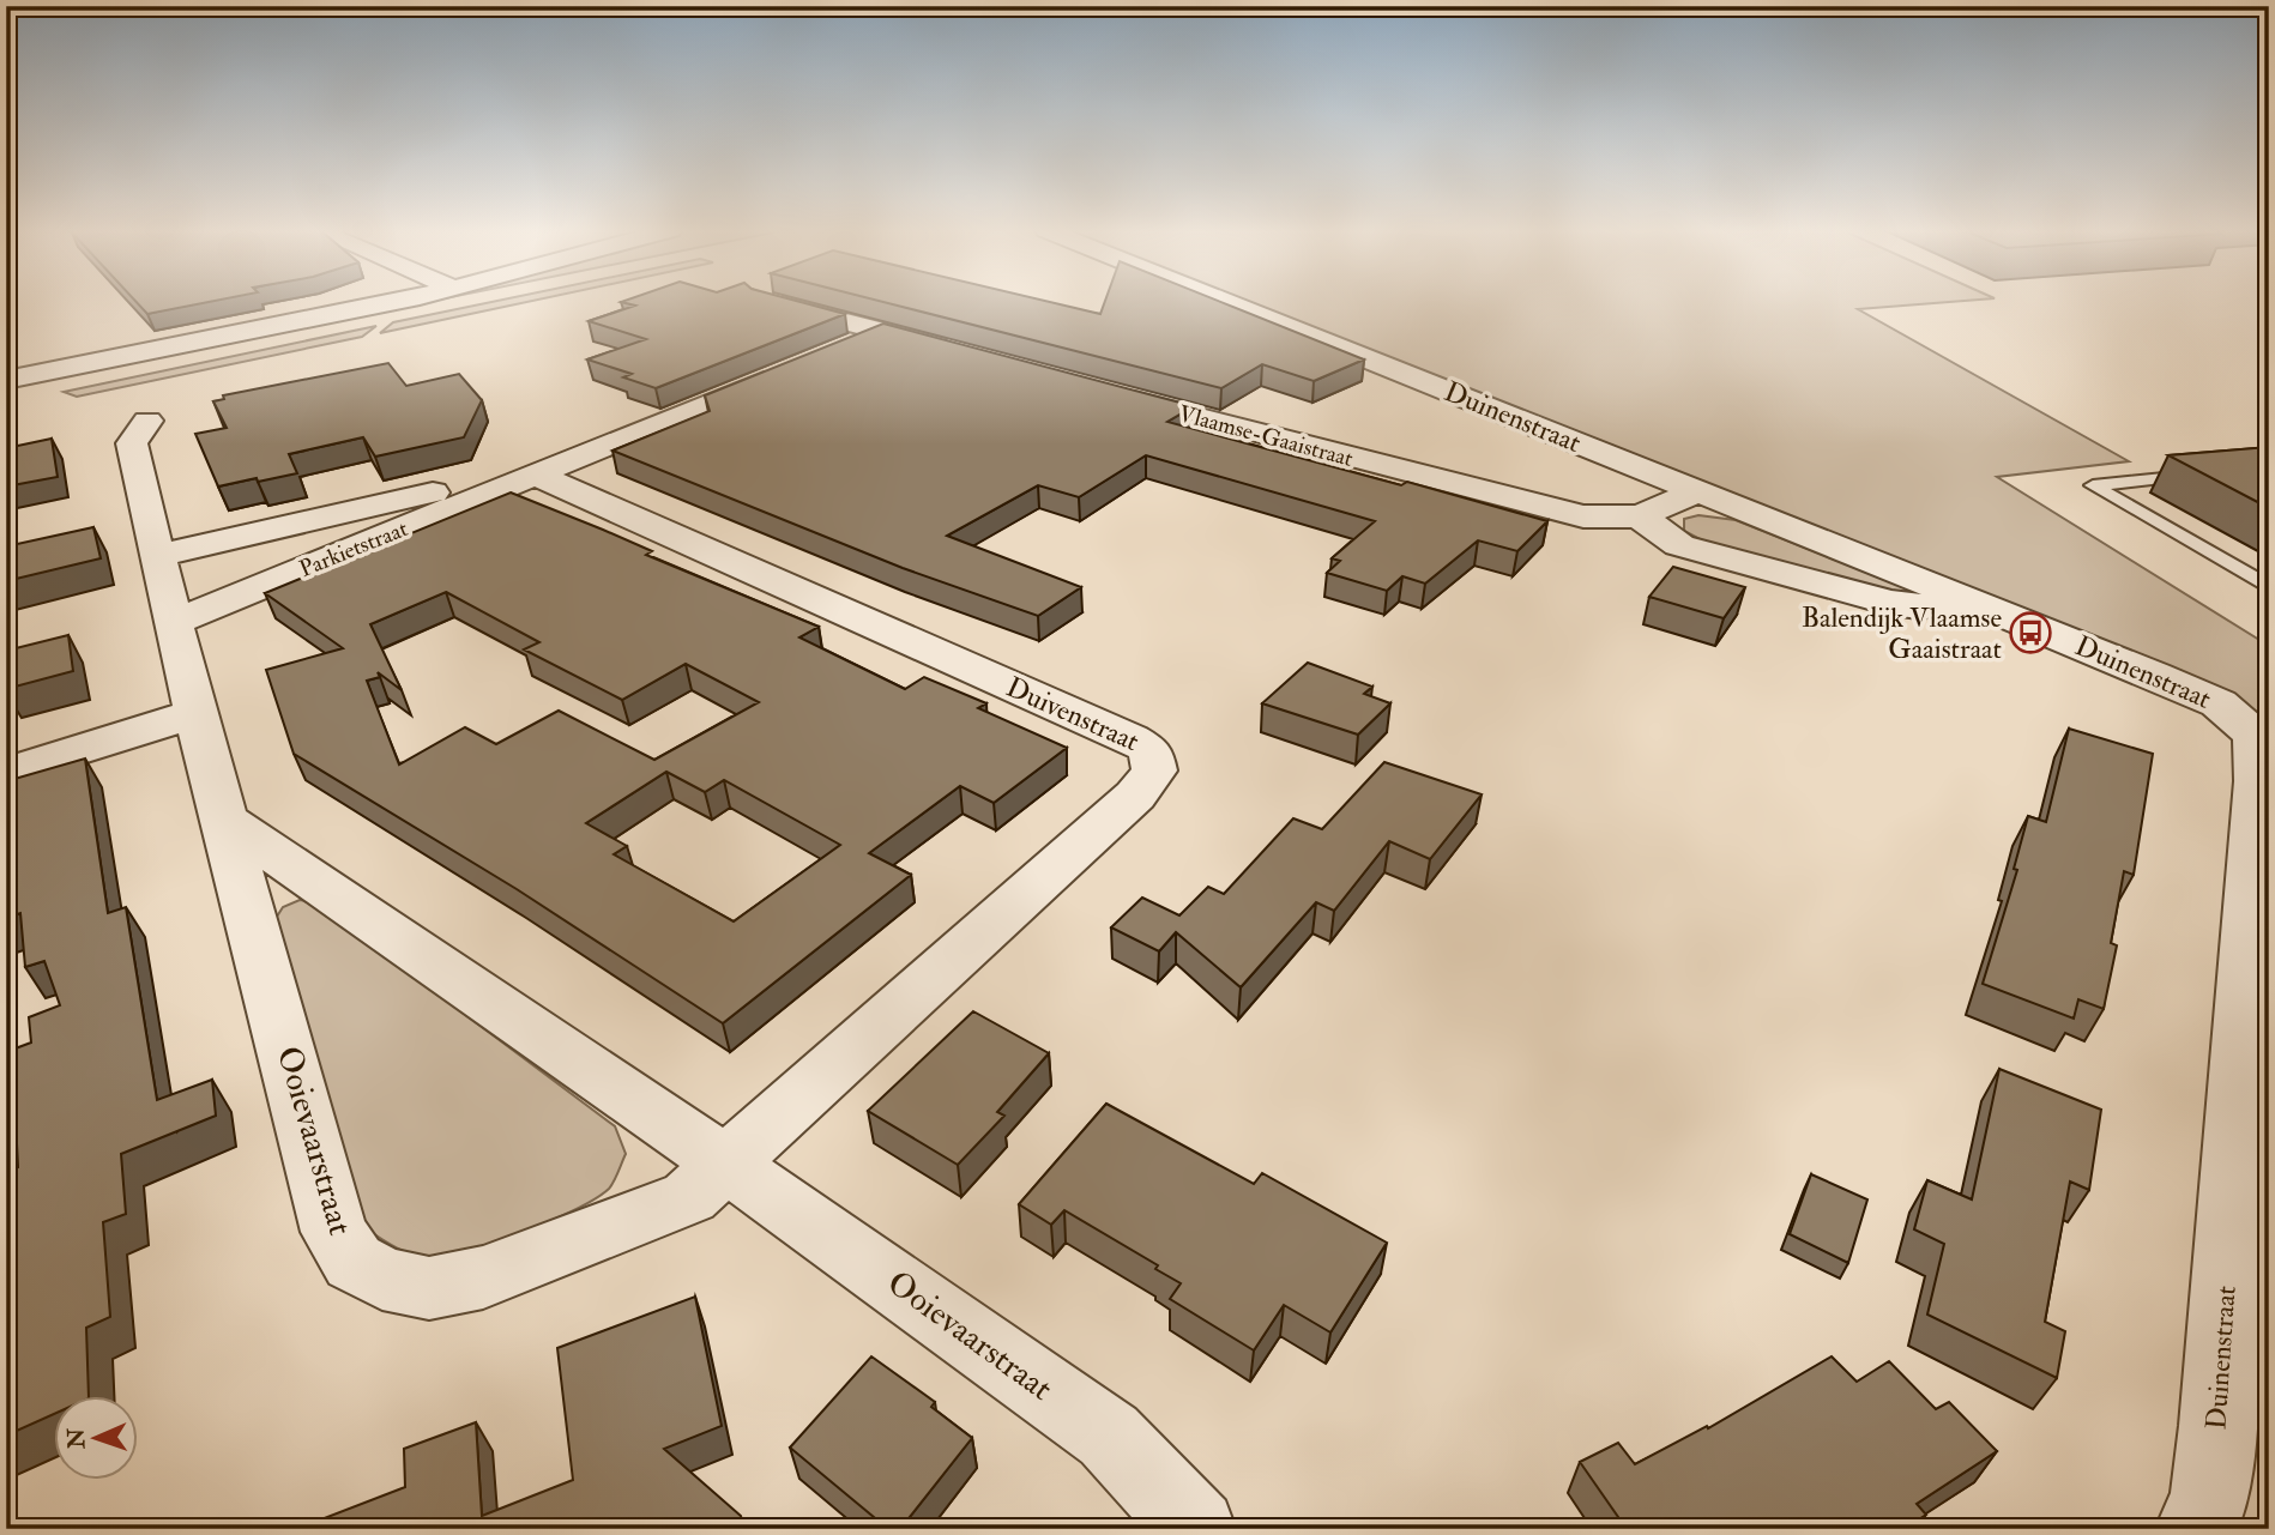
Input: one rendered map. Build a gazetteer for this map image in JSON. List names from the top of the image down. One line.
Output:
{"streets":{"street":["Duinenstraat","Vlaamse-Gaaistraat","Parkietstraat","Duivenstraat","Ooievaarstraat"]},"crossings":[["Duinenstraat","Vlaamse-Gaaistraat"],["Parkietstraat","Duivenstraat"],["Parkietstraat","Ooievaarstraat"],["Duivenstraat","Ooievaarstraat"]],"places":{"bus stop":["Balendijk Vlaamse Gaaistraat"]},"north":"left"}
